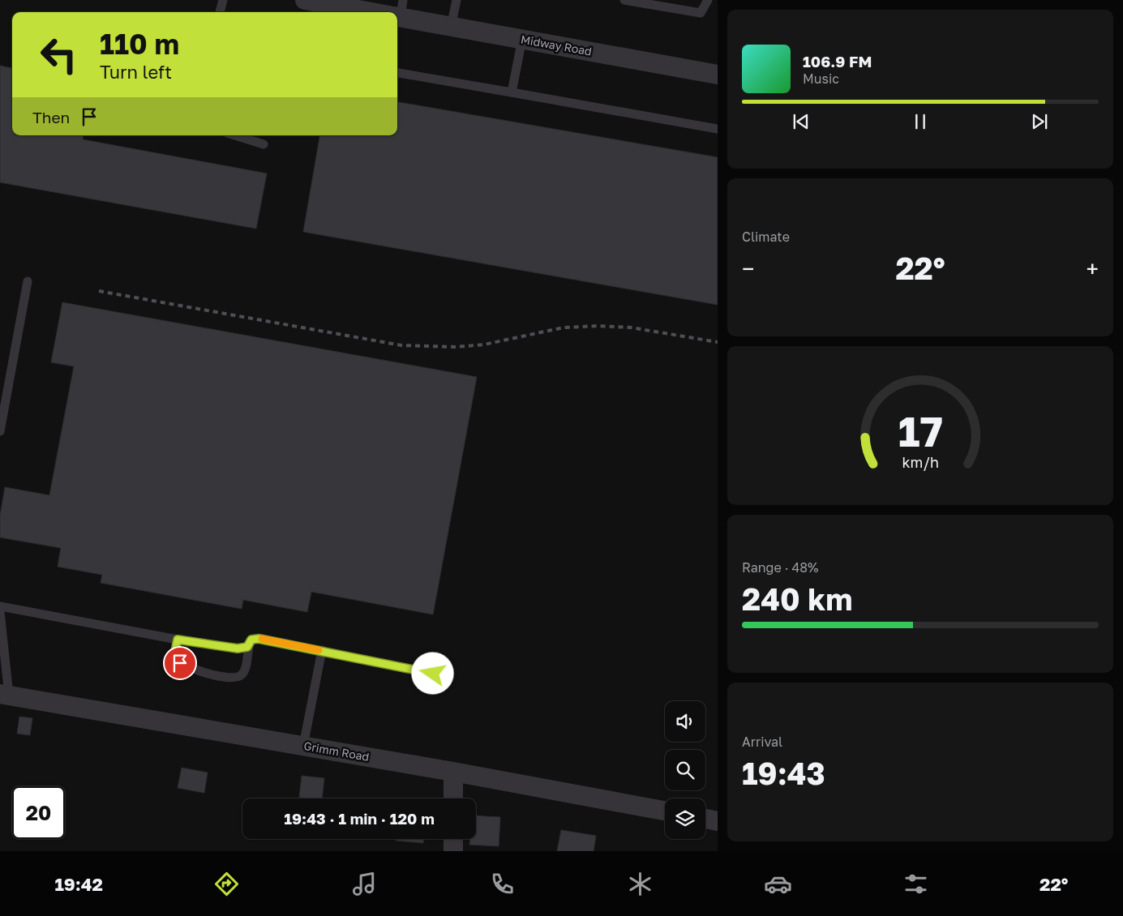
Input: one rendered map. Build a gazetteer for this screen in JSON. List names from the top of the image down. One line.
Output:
{"streets":{"street":["Midway Road","Grimm Road"]},"page":{"turn":["110 m","Turn left"],"song":["106.9 FM","Music"],"then":"Then","tile":["Climate",["Range · 48%","240 km"],["Arrival","19:43"]],"heat":["−","22°","+"],"limit":"20","trip":"19:43 · 1 min · 120 m","tabs":["19:42","22°"],"gauge":["17","km/h"]}}
